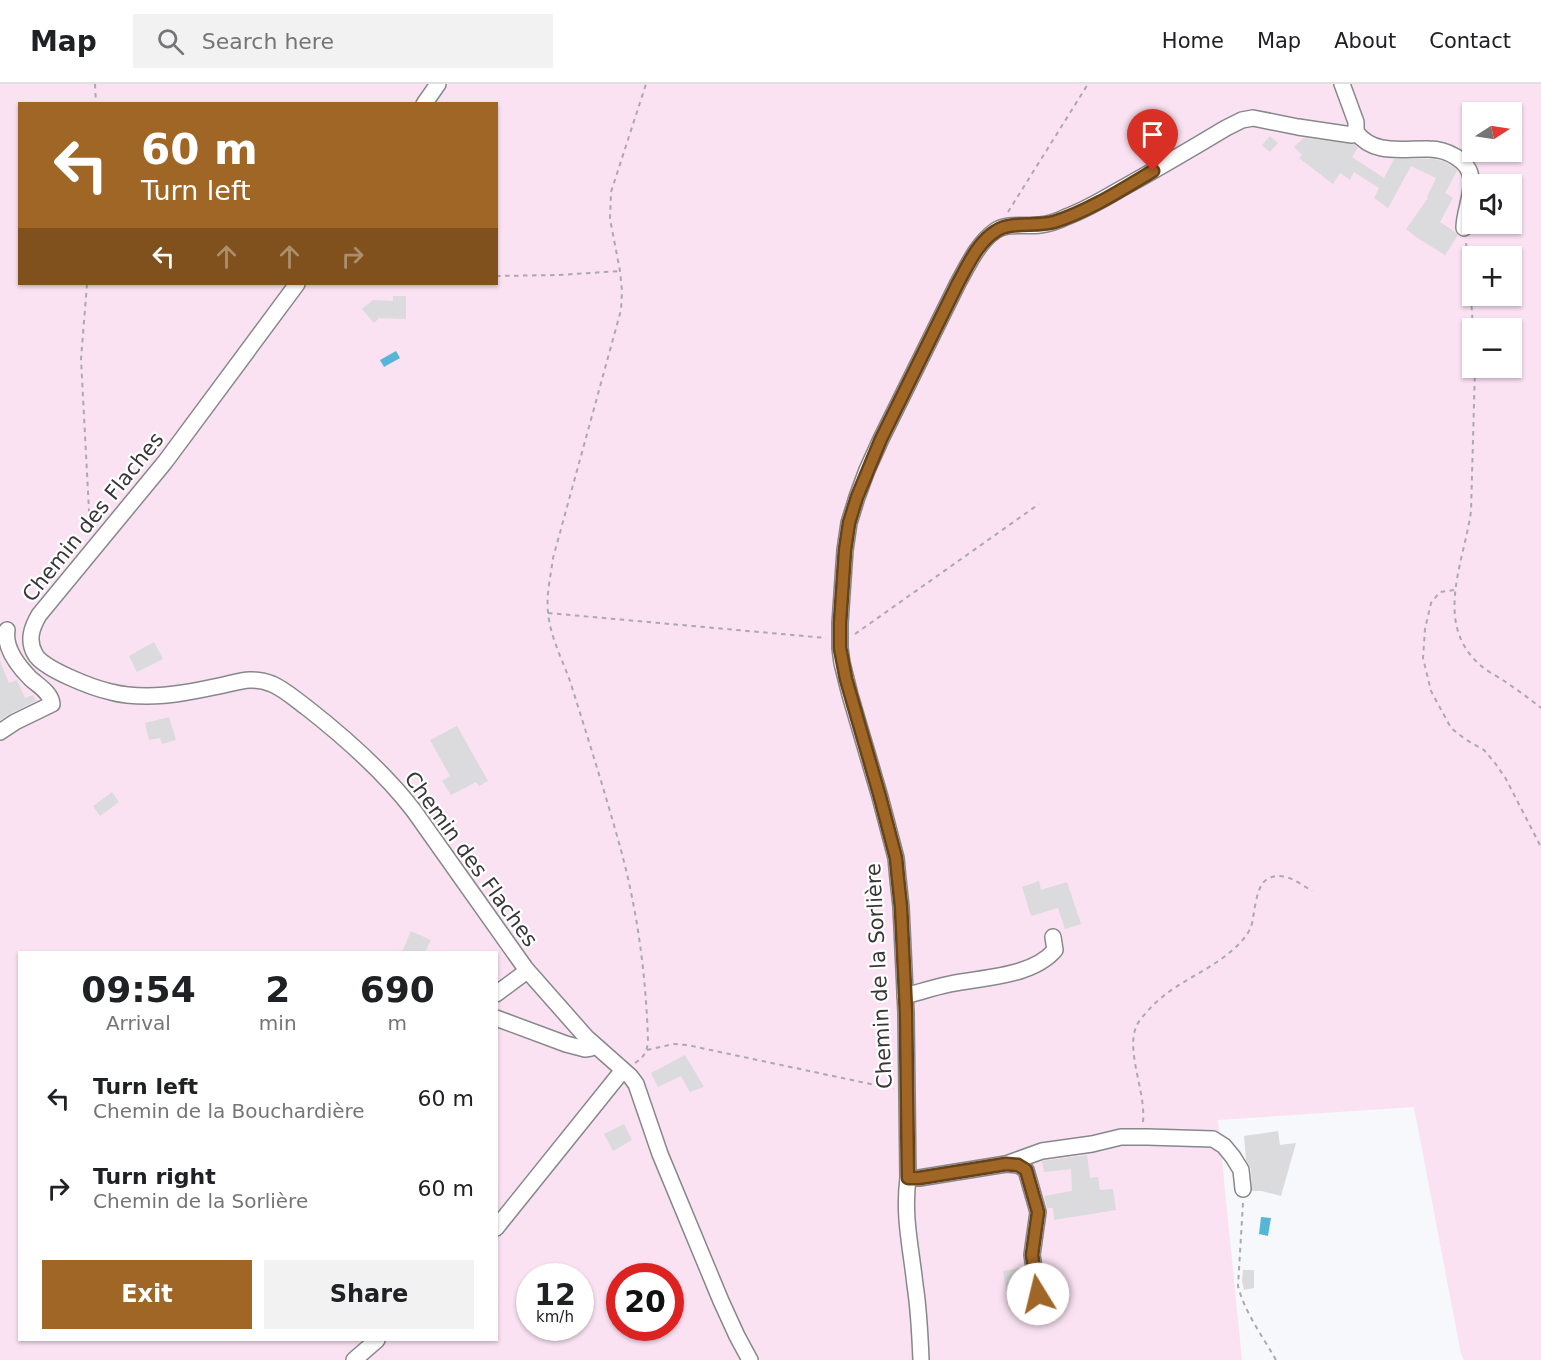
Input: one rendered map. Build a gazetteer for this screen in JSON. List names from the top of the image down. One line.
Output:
{"streets":{"street":["Chemin des Flaches","Chemin de la Sorlière"]},"north":"right","page":{"header":"Map","search":"Search here","nav":["Home","Map","About","Contact"],"map_buttons":["+","−"],"turn":["60 m","Turn left"],"eta":["09:54","Arrival","2","min","690","m"],"list":[{"name":"Turn left","note":"Chemin de la Bouchardière","value":"60 m"},{"name":"Turn right","note":"Chemin de la Sorlière","value":"60 m"}],"buttons":["Exit","Share"],"speed":"12 km/h","limit":"20"}}
